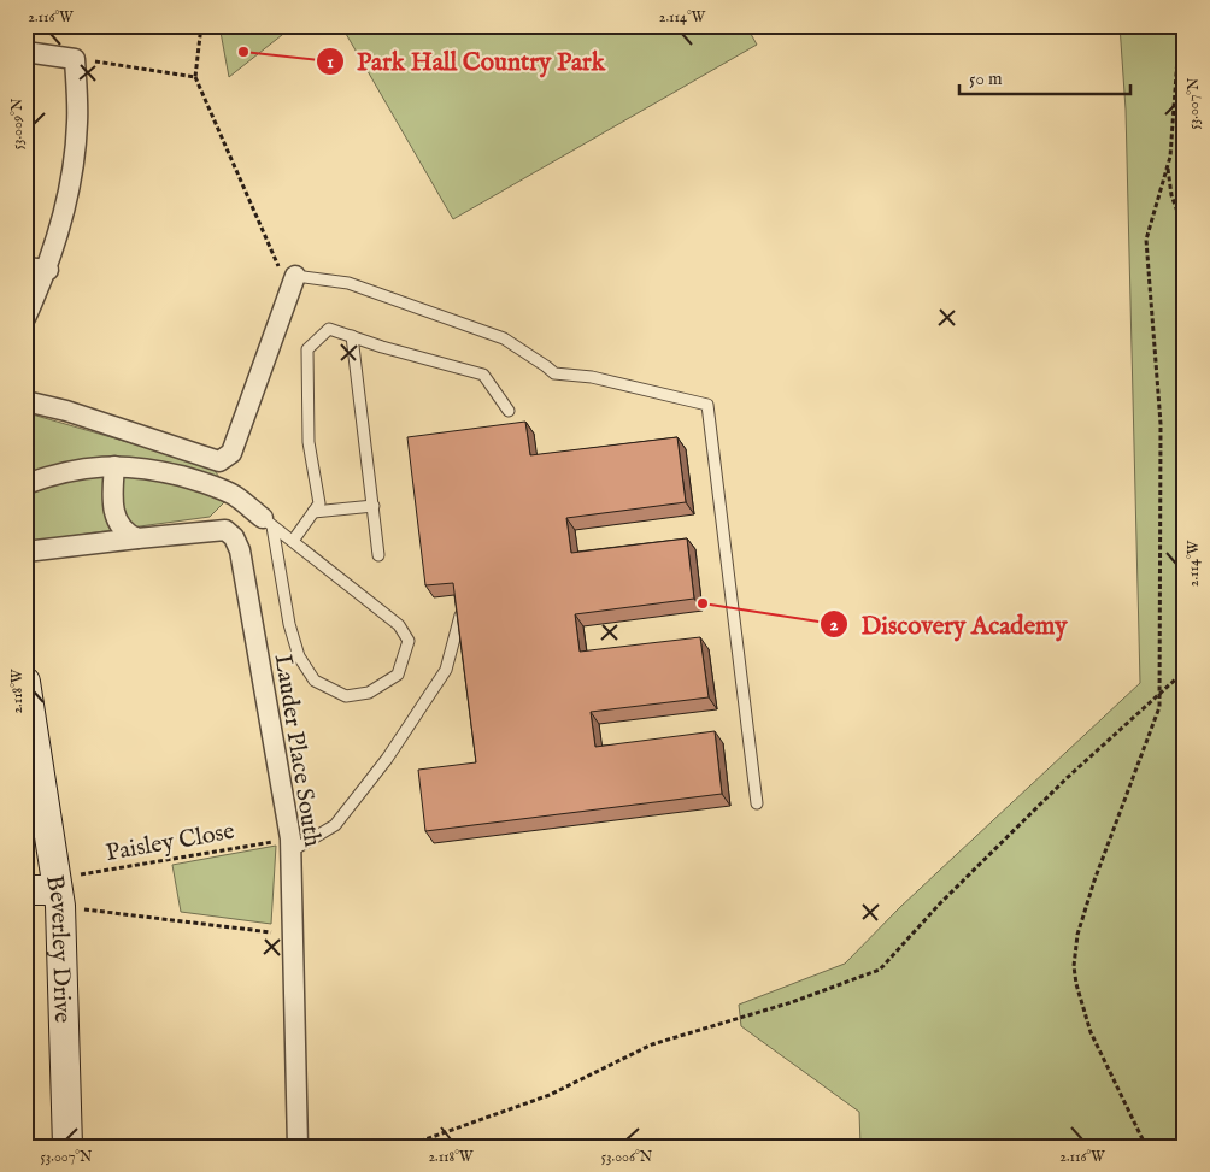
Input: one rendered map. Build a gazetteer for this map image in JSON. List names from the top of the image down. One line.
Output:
{"streets":{"street":["Lauder Place South","Beverley Drive"],"path":["Paisley Close"]},"crossings":[["Lauder Place South","Paisley Close"],["Paisley Close","Beverley Drive"]],"places":["Park Hall Country Park","Discovery Academy"],"scale_bar":"50 m","coordinates":["2.116°W","2.114°W","53.007°N","53.009°N","2.118°W","53.006°N"]}
